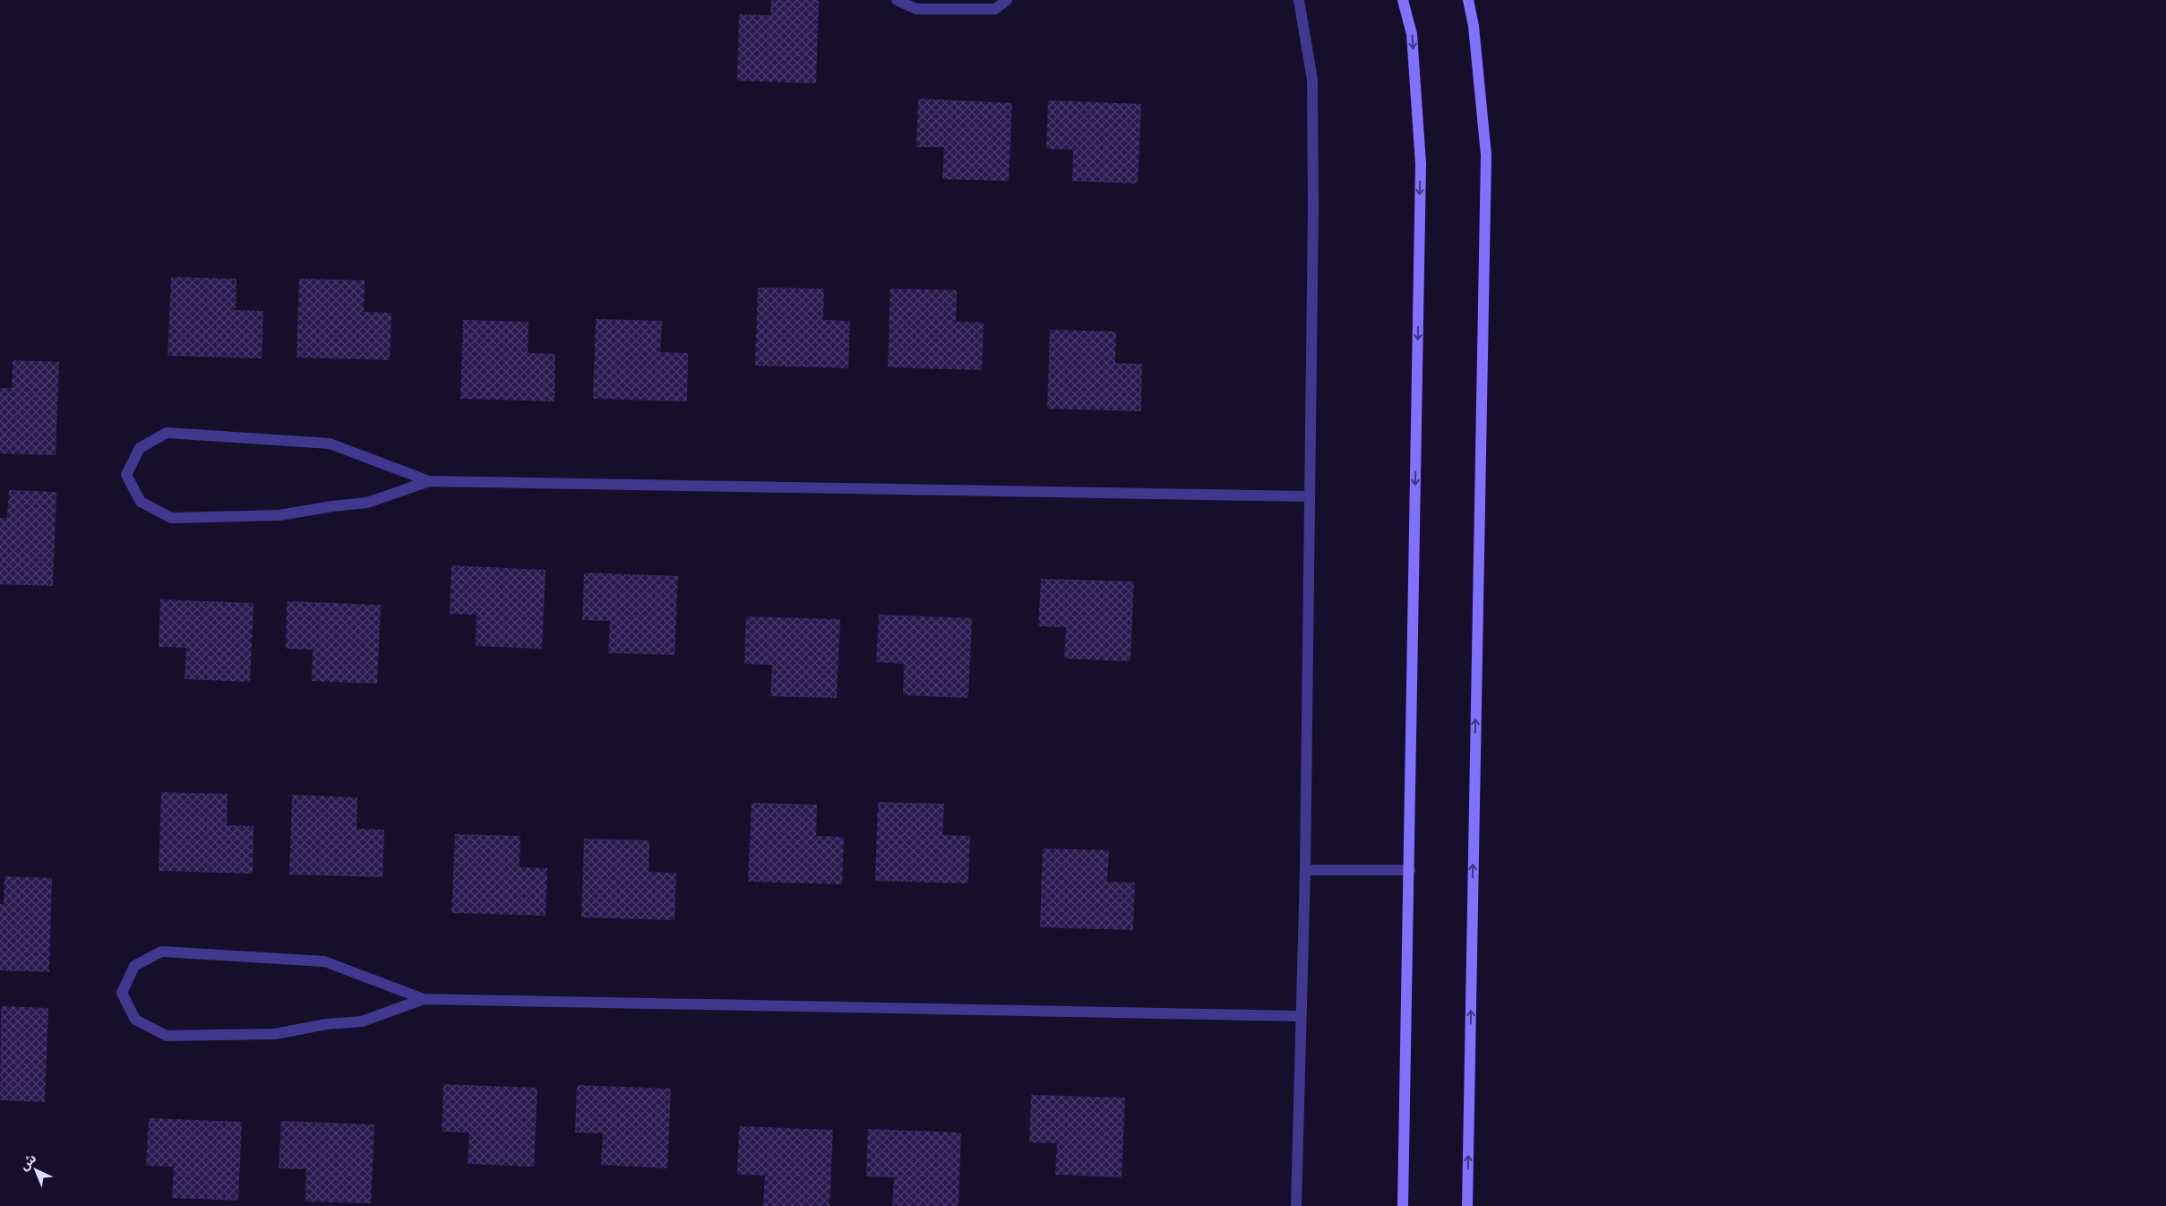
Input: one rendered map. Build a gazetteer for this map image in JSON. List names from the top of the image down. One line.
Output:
{"north":"top left"}
